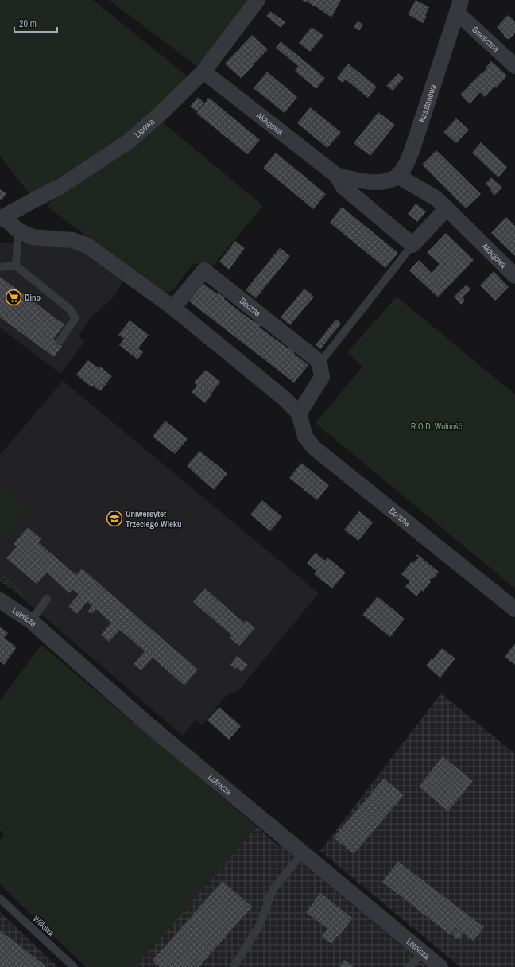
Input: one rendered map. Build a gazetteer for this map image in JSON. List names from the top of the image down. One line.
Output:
{"streets":{"street":["Graniczna","Kasztanowa","Akacjowa","Lipowa","Boczna","Lotnicza"],"lane":["Willowa"]},"crossings":[["Graniczna","Kasztanowa"],["Kasztanowa","Akacjowa"],["Akacjowa","Lipowa"],["Lipowa","Boczna"]],"parks":["R.O.D. Wolność"],"places":{"supermarket":["Dino"],"school or university":["Uniwersytet Trzeciego Wieku"]},"scale_bar":"20 m"}
